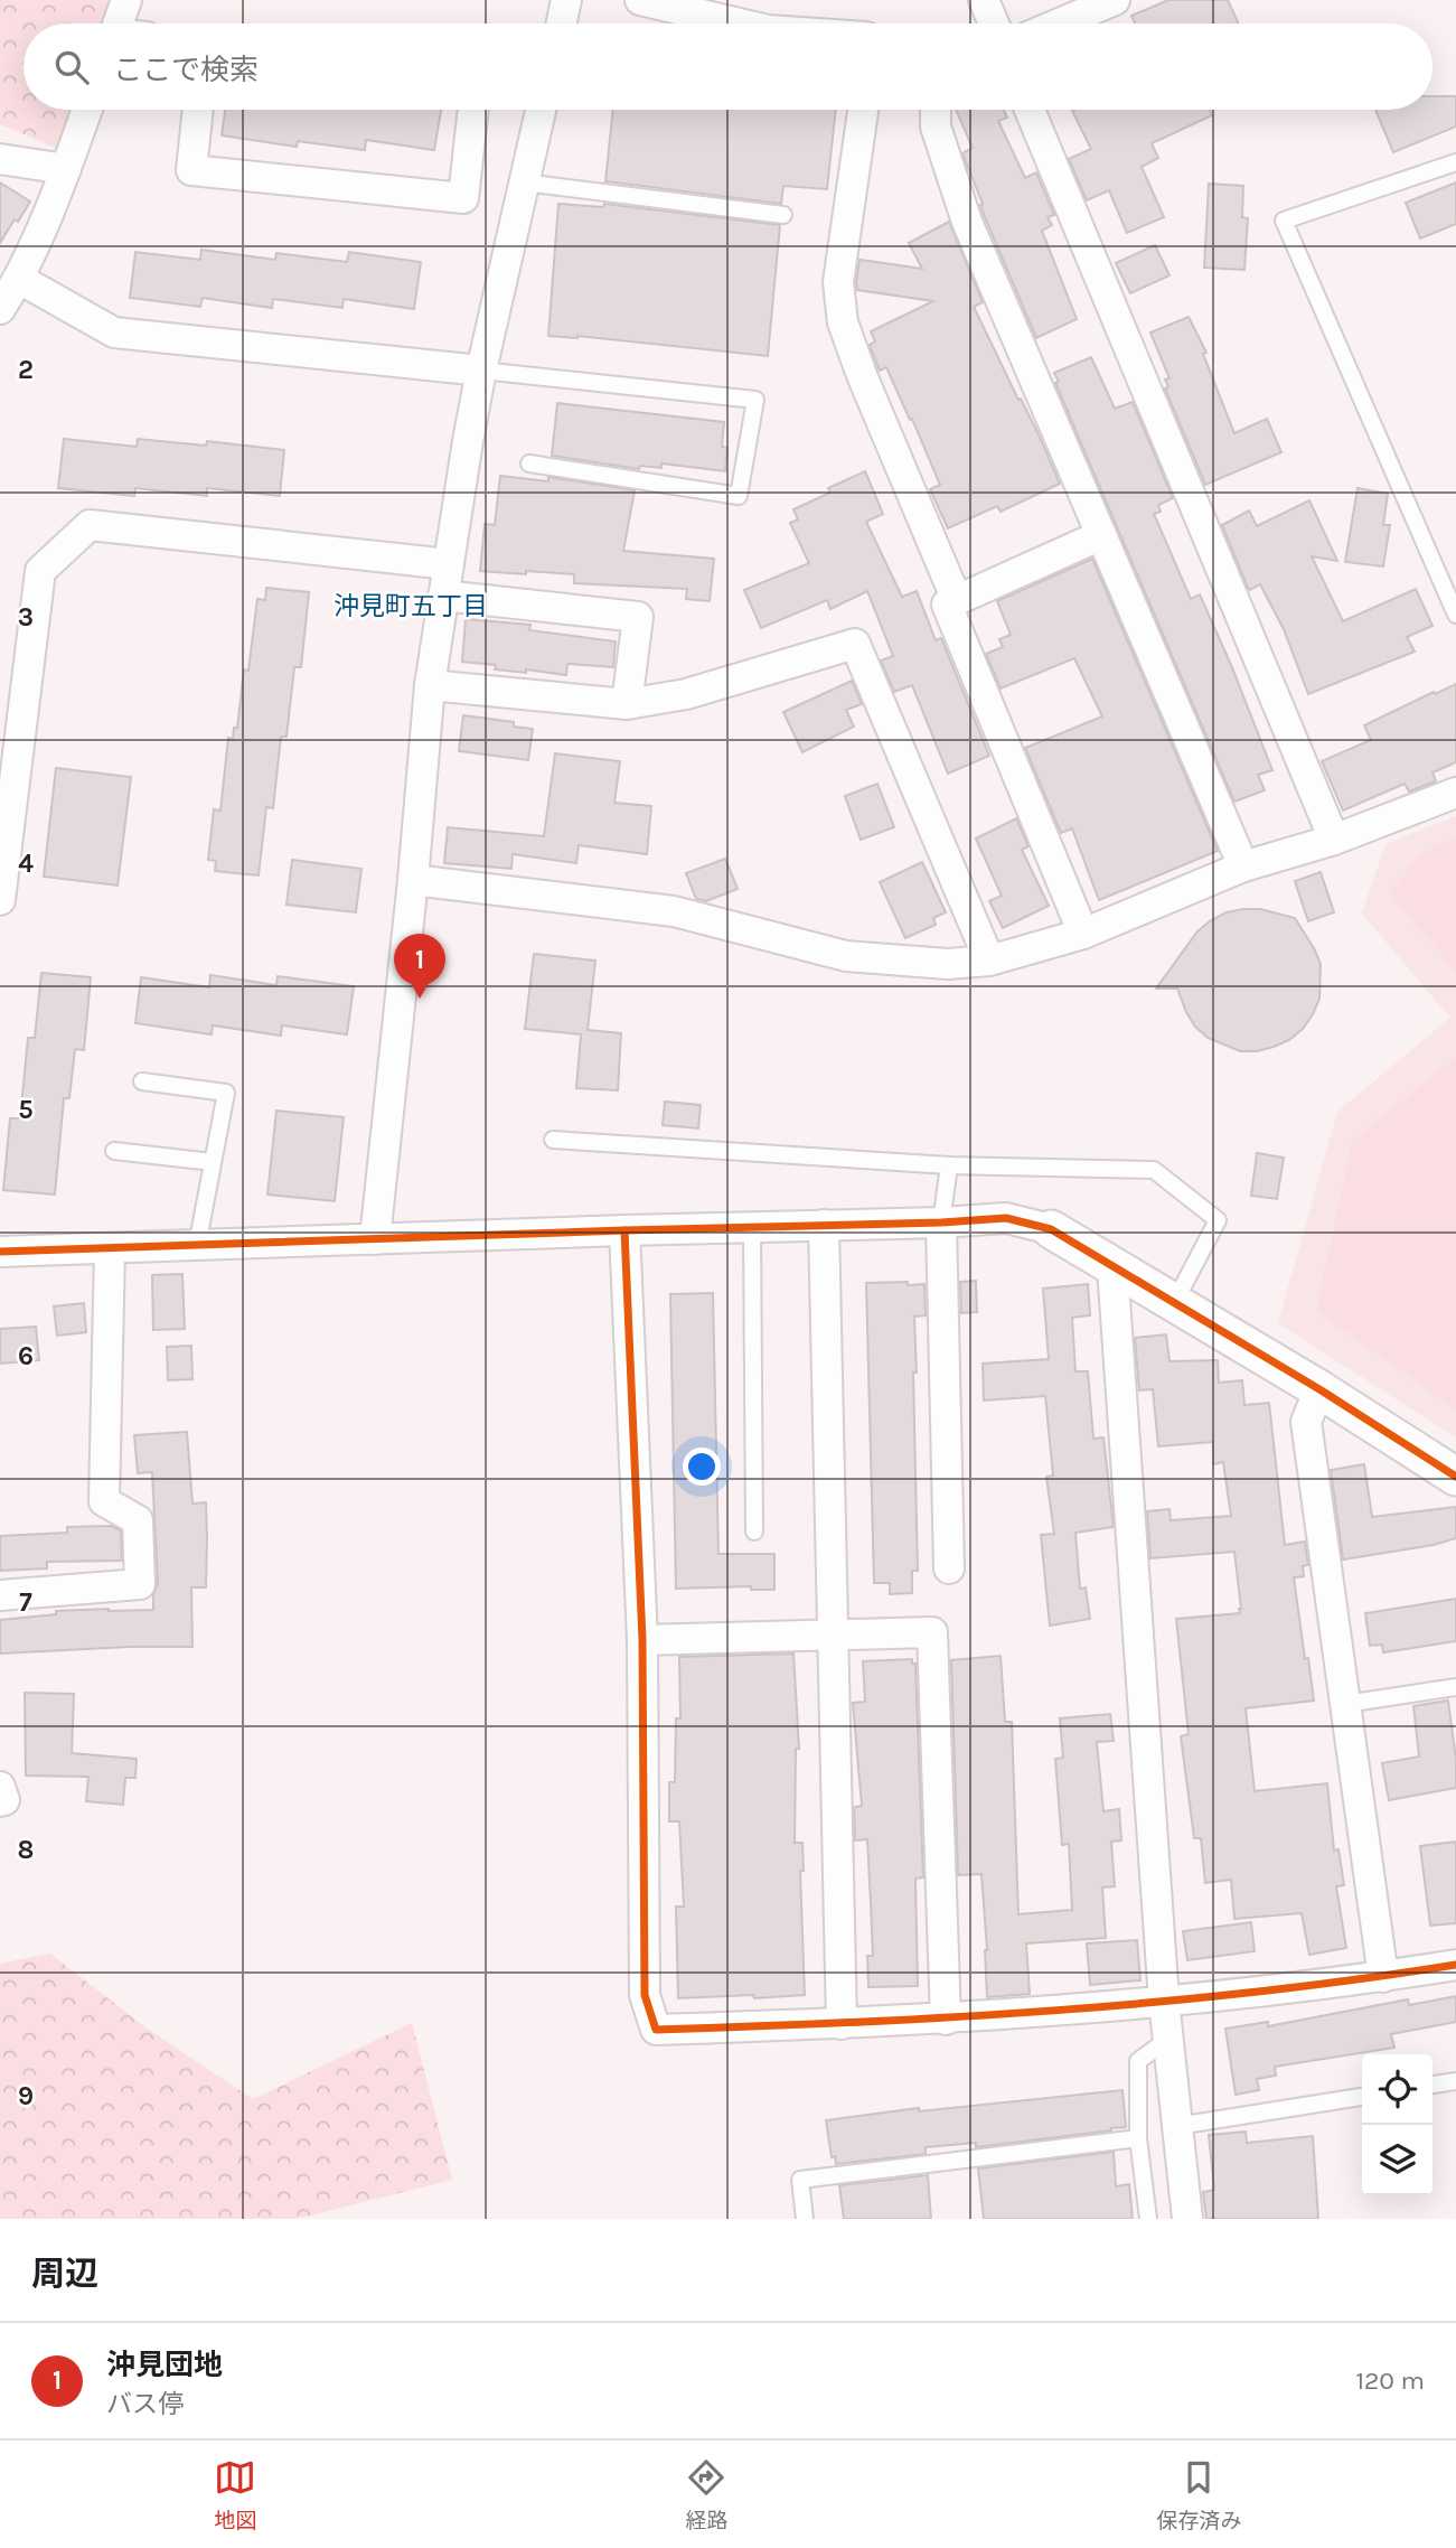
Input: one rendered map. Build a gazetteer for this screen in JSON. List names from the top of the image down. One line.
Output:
{"districts":["沖見町五丁目"],"page":{"search":"ここで検索","pins":"1","heading":"周辺","list":[{"mark":"1","name":"沖見団地","note":"バス停","value":"120 m"}],"nav":["地図","経路","保存済み"]},"grid":{"rows":["2","3","4","5","6","7","8","9"]}}
